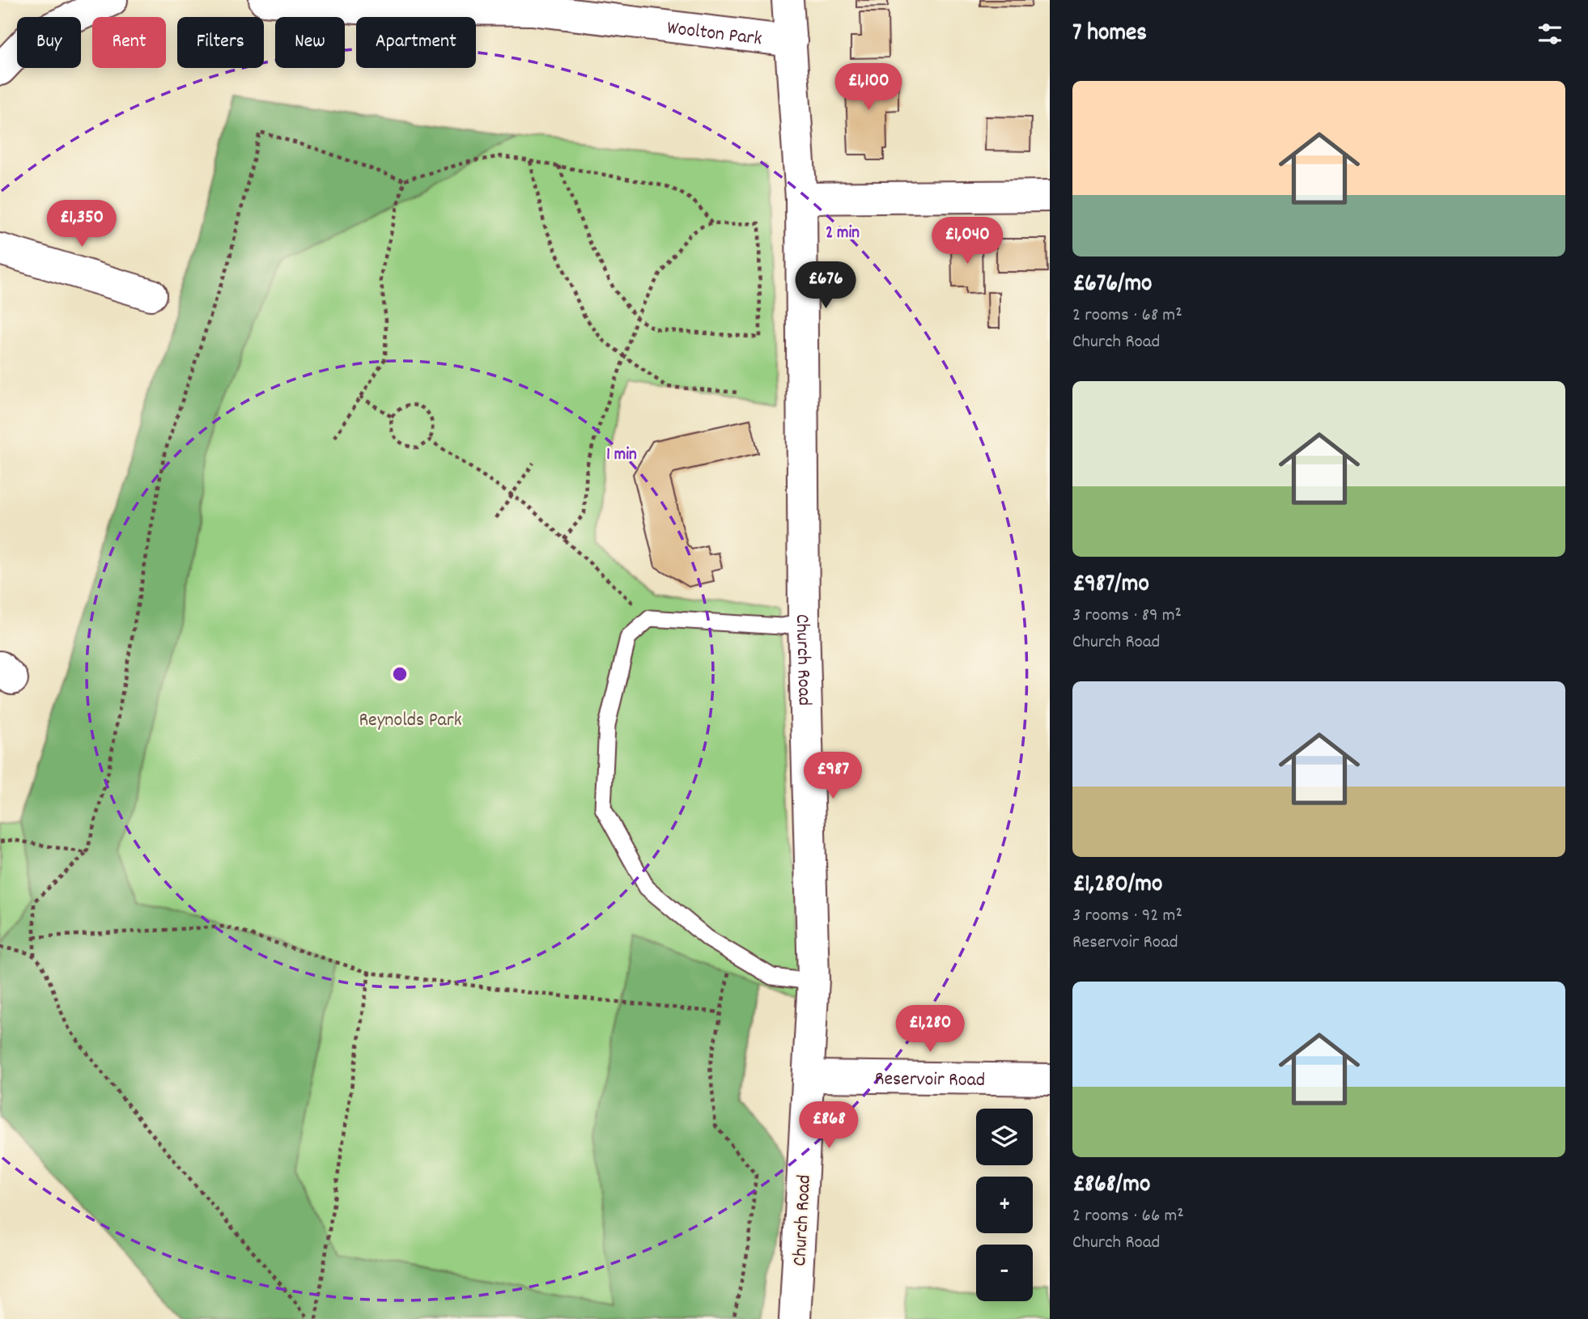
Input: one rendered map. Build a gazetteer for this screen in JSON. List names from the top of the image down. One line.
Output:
{"streets":{"street":["Woolton Park","Church Road","Reservoir Road"]},"crossings":[["Woolton Park","Church Road"],["Church Road","Reservoir Road"]],"parks":["Reynolds Park"],"page":{"heading":"7 homes","chip":["Buy","Rent","Filters","New","Apartment"],"price":["£1,100","£1,350","£1,040","£676","£987","£1,280","£868"],"list":[{"name":"£676/mo","note":"2 rooms · 68 m² · Church Road"},{"name":"£987/mo","note":"3 rooms · 89 m² · Church Road"},{"name":"£1,280/mo","note":"3 rooms · 92 m² · Reservoir Road"},{"name":"£868/mo","note":"2 rooms · 66 m² · Church Road"}],"map_buttons":["+","−"]},"rings":["2 min","1 min"]}
